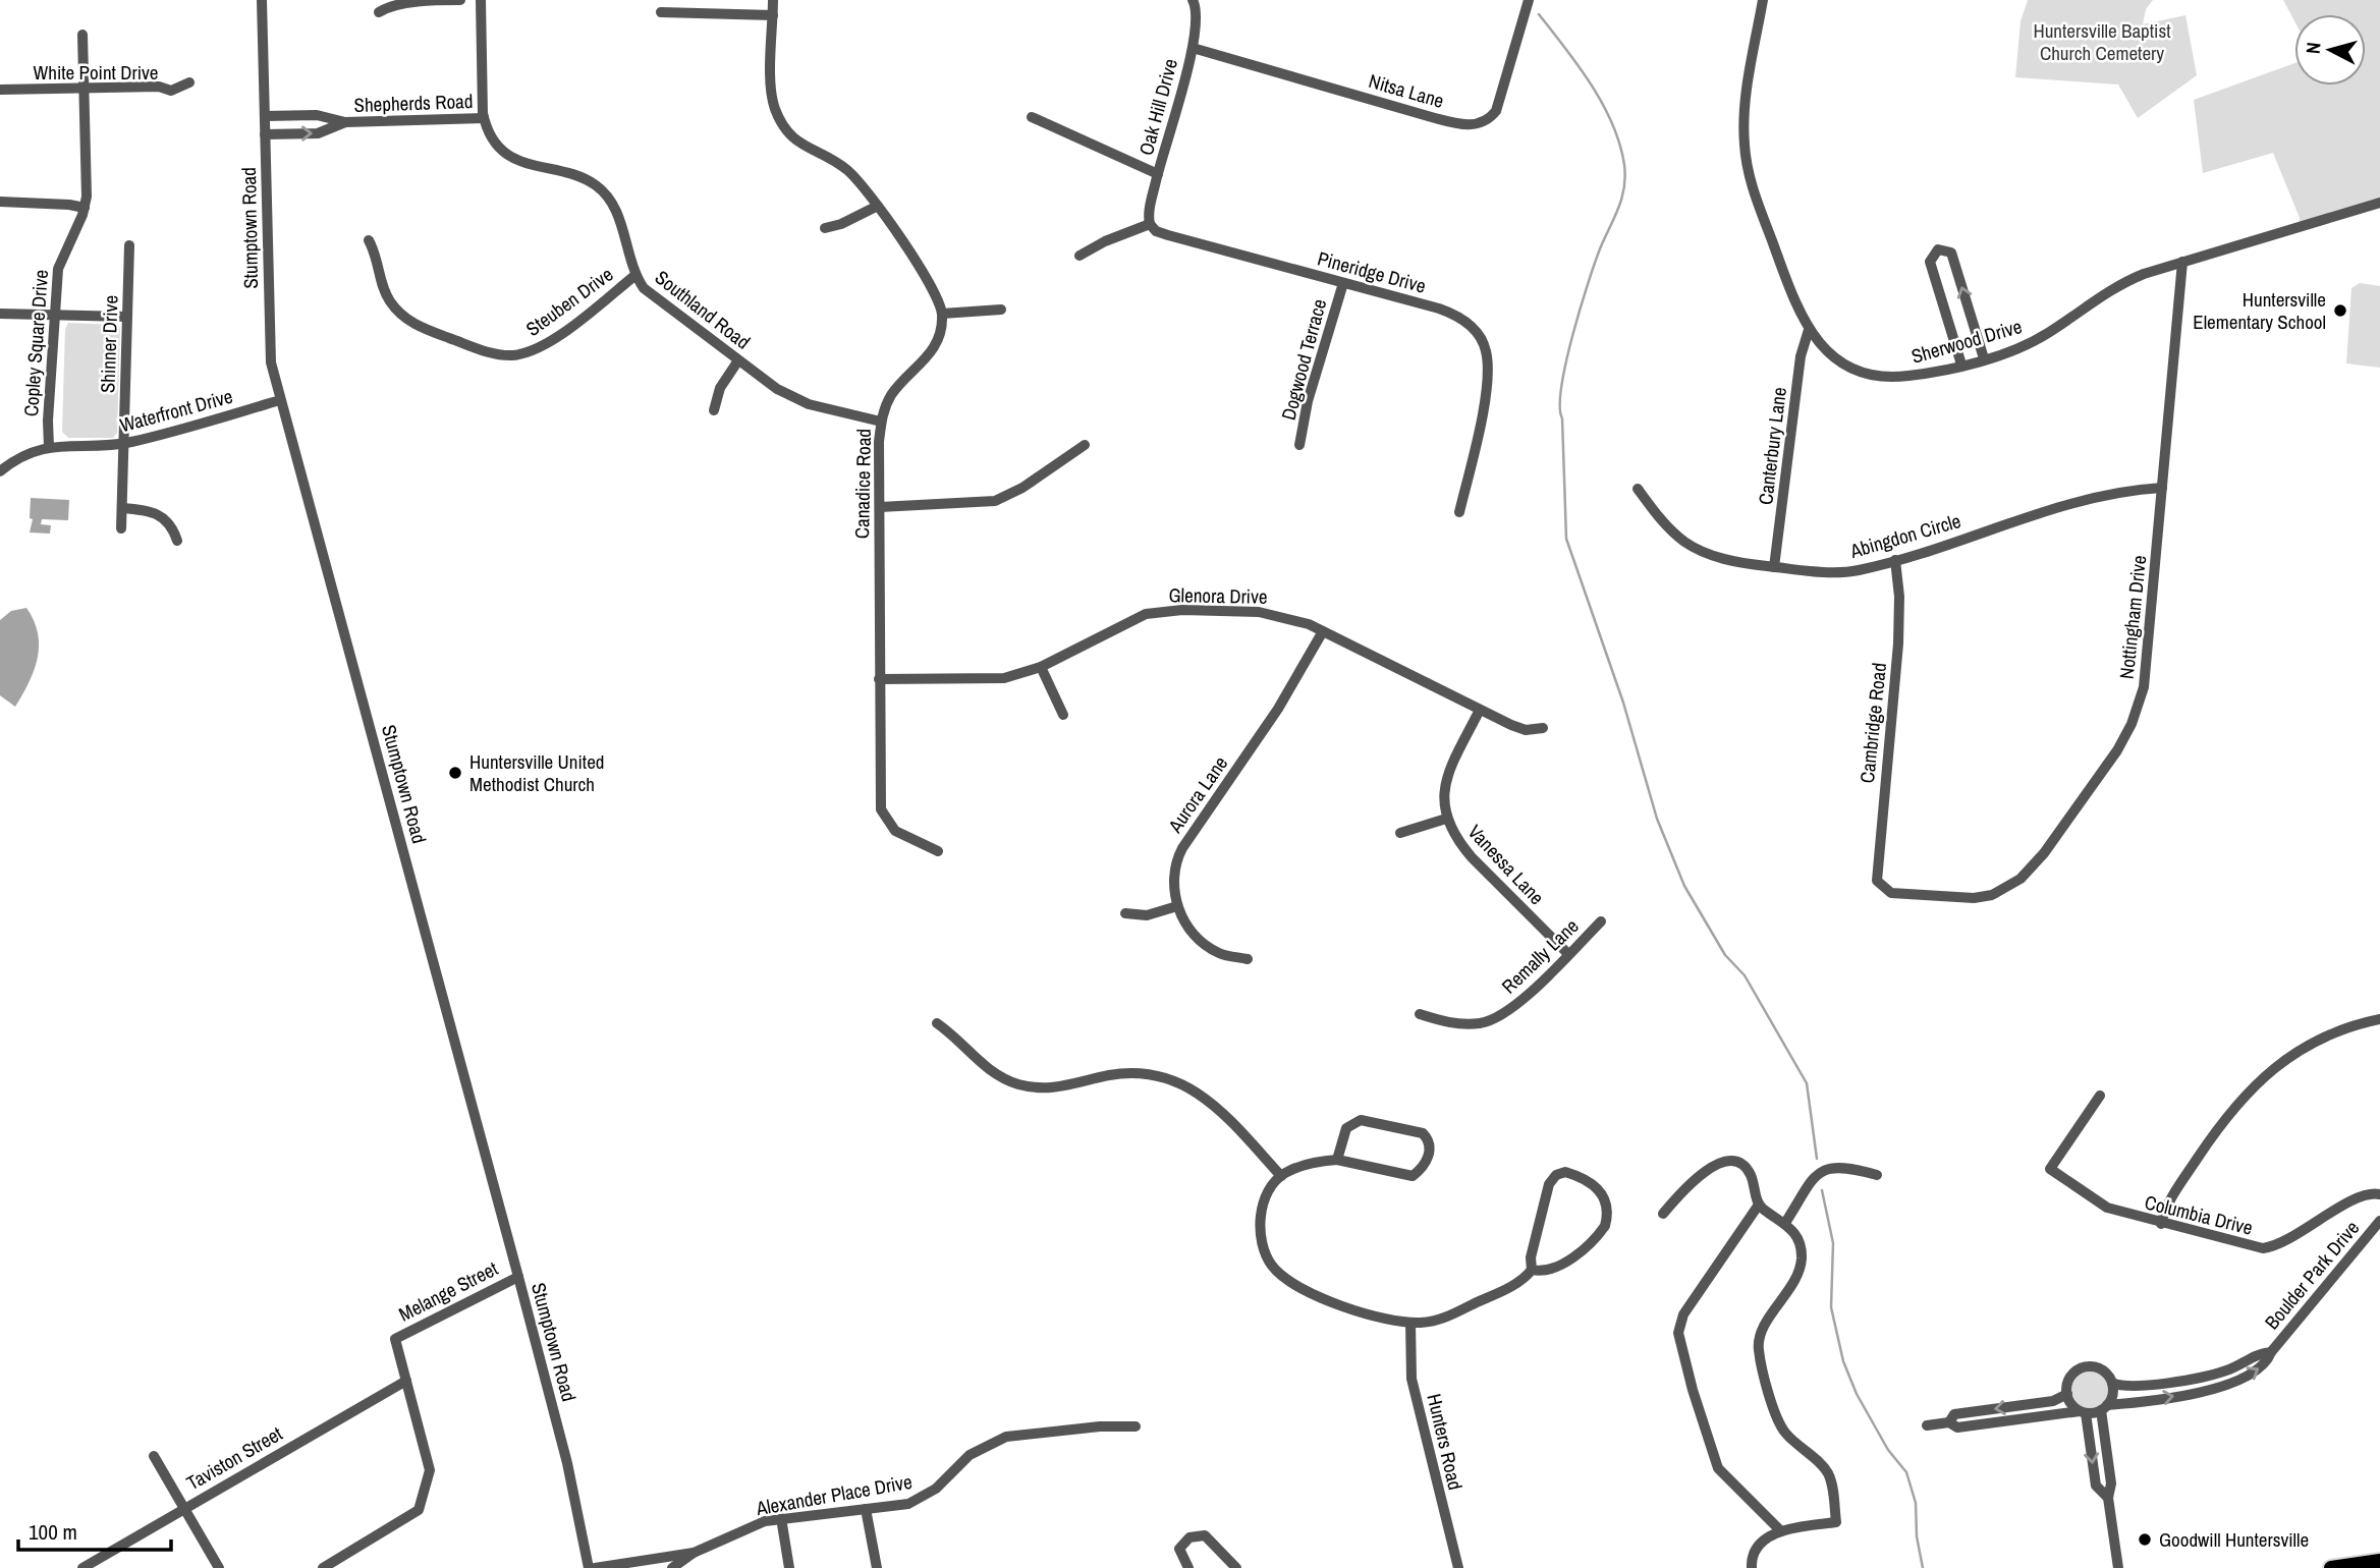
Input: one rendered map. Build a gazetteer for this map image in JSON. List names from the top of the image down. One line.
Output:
{"streets":{"street":["White Point Drive","Nitsa Lane","Shepherds Road","Oak Hill Drive","Stumptown Road","Pineridge Drive","Steuben Drive","Southland Road","Sherwood Drive","Copley Square Drive","Shinner Drive","Dogwood Terrace","Waterfront Drive","Canterbury Lane","Canadice Road","Abingdon Circle","Glenora Drive","Nottingham Drive","Cambridge Road","Aurora Lane","Vanessa Lane","Remally Lane","Columbia Drive","Boulder Park Drive","Melange Street","Hunters Road","Taviston Street","Alexander Place Drive"]},"crossings":[["White Point Drive","Copley Square Drive"],["Nitsa Lane","Oak Hill Drive"],["Shepherds Road","Stumptown Road"],["Shepherds Road","Southland Road"],["Oak Hill Drive","Pineridge Drive"],["Stumptown Road","Waterfront Drive"],["Stumptown Road","Melange Street"],["Pineridge Drive","Dogwood Terrace"],["Steuben Drive","Southland Road"],["Southland Road","Canadice Road"],["Sherwood Drive","Canterbury Lane"],["Sherwood Drive","Nottingham Drive"],["Copley Square Drive","Waterfront Drive"],["Shinner Drive","Waterfront Drive"],["Canterbury Lane","Abingdon Circle"],["Canadice Road","Glenora Drive"],["Abingdon Circle","Nottingham Drive"],["Abingdon Circle","Cambridge Road"],["Glenora Drive","Aurora Lane"],["Glenora Drive","Vanessa Lane"],["Nottingham Drive","Cambridge Road"],["Vanessa Lane","Remally Lane"],["Melange Street","Taviston Street"]],"parks":["Huntersville Baptist Church Cemetery"],"places":["Huntersville Elementary School","Huntersville United Methodist Church","Goodwill Huntersville"],"scale_bar":"100 m","north":"left"}
